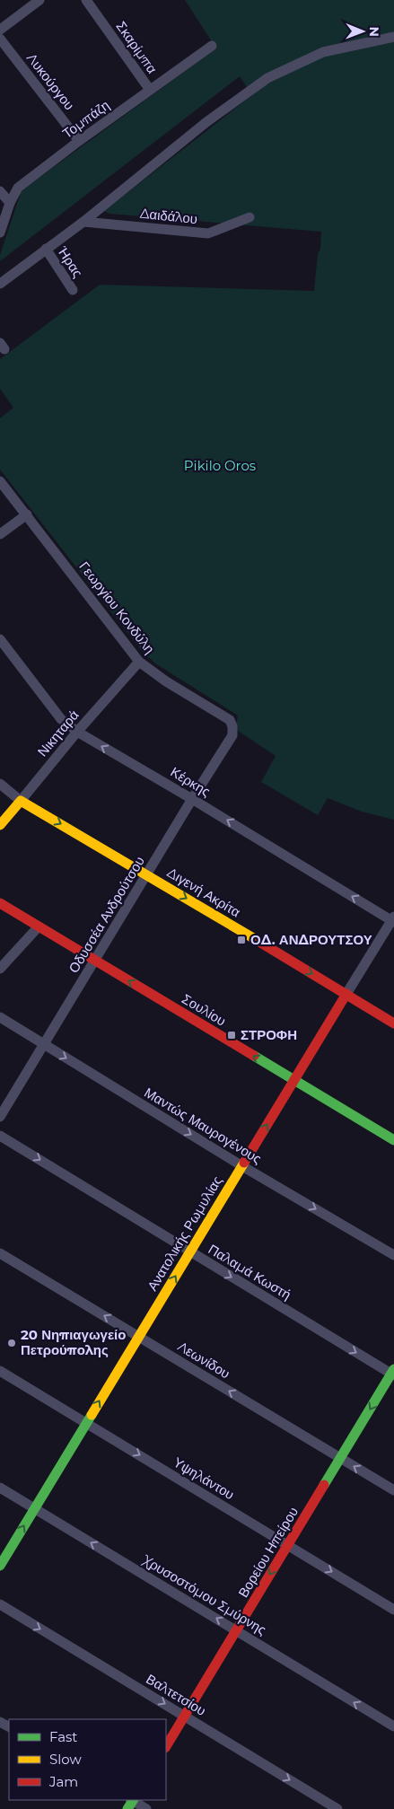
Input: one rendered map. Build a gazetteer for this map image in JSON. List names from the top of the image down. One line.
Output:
{"streets":{"street":["Σκαρίμπα","Λυκούργου","Τομπάζη","Δαιδάλου","Ήρας","Γεωργίου Κονδύλη","Νικηταρά","Κέρκης","Διγενή Ακρίτα","Οδυσσέα Ανδρούτσου","Σουλίου","Μαντώς Μαυρογένους","Ανατολικής Ρωμυλίας","Παλαμά Κωστή","Λεωνίδου","Υψηλάντου","Βορείου Ηπείρου","Χρυσοστόμου Σμύρνης","Βαλτετσίου"]},"crossings":[["Σκαρίμπα","Τομπάζη"],["Λυκούργου","Τομπάζη"],["Γεωργίου Κονδύλη","Νικηταρά"],["Γεωργίου Κονδύλη","Οδυσσέα Ανδρούτσου"],["Νικηταρά","Κέρκης"],["Νικηταρά","Διγενή Ακρίτα"],["Κέρκης","Οδυσσέα Ανδρούτσου"],["Κέρκης","Ανατολικής Ρωμυλίας"],["Διγενή Ακρίτα","Οδυσσέα Ανδρούτσου"],["Διγενή Ακρίτα","Ανατολικής Ρωμυλίας"],["Οδυσσέα Ανδρούτσου","Σουλίου"],["Οδυσσέα Ανδρούτσου","Μαντώς Μαυρογένους"],["Σουλίου","Ανατολικής Ρωμυλίας"],["Μαντώς Μαυρογένους","Ανατολικής Ρωμυλίας"],["Ανατολικής Ρωμυλίας","Παλαμά Κωστή"],["Ανατολικής Ρωμυλίας","Λεωνίδου"],["Ανατολικής Ρωμυλίας","Υψηλάντου"],["Ανατολικής Ρωμυλίας","Χρυσοστόμου Σμύρνης"],["Παλαμά Κωστή","Βορείου Ηπείρου"],["Λεωνίδου","Βορείου Ηπείρου"],["Υψηλάντου","Βορείου Ηπείρου"],["Βορείου Ηπείρου","Χρυσοστόμου Σμύρνης"],["Βορείου Ηπείρου","Βαλτετσίου"]],"one_way":["Κέρκης","Διγενή Ακρίτα","Σουλίου","Μαντώς Μαυρογένους","Ανατολικής Ρωμυλίας","Παλαμά Κωστή","Λεωνίδου","Υψηλάντου","Βορείου Ηπείρου","Χρυσοστόμου Σμύρνης","Βαλτετσίου"],"parks":["Pikilo Oros"],"places":{"transit":["ΟΔ. ΑΝΔΡΟΥΤΣΟΥ","ΣΤΡΟΦΗ"],"other":["20 Νηπιαγωγείο Πετρούπολης"]},"legend":["Fast","Slow","Jam"],"north":"right"}
